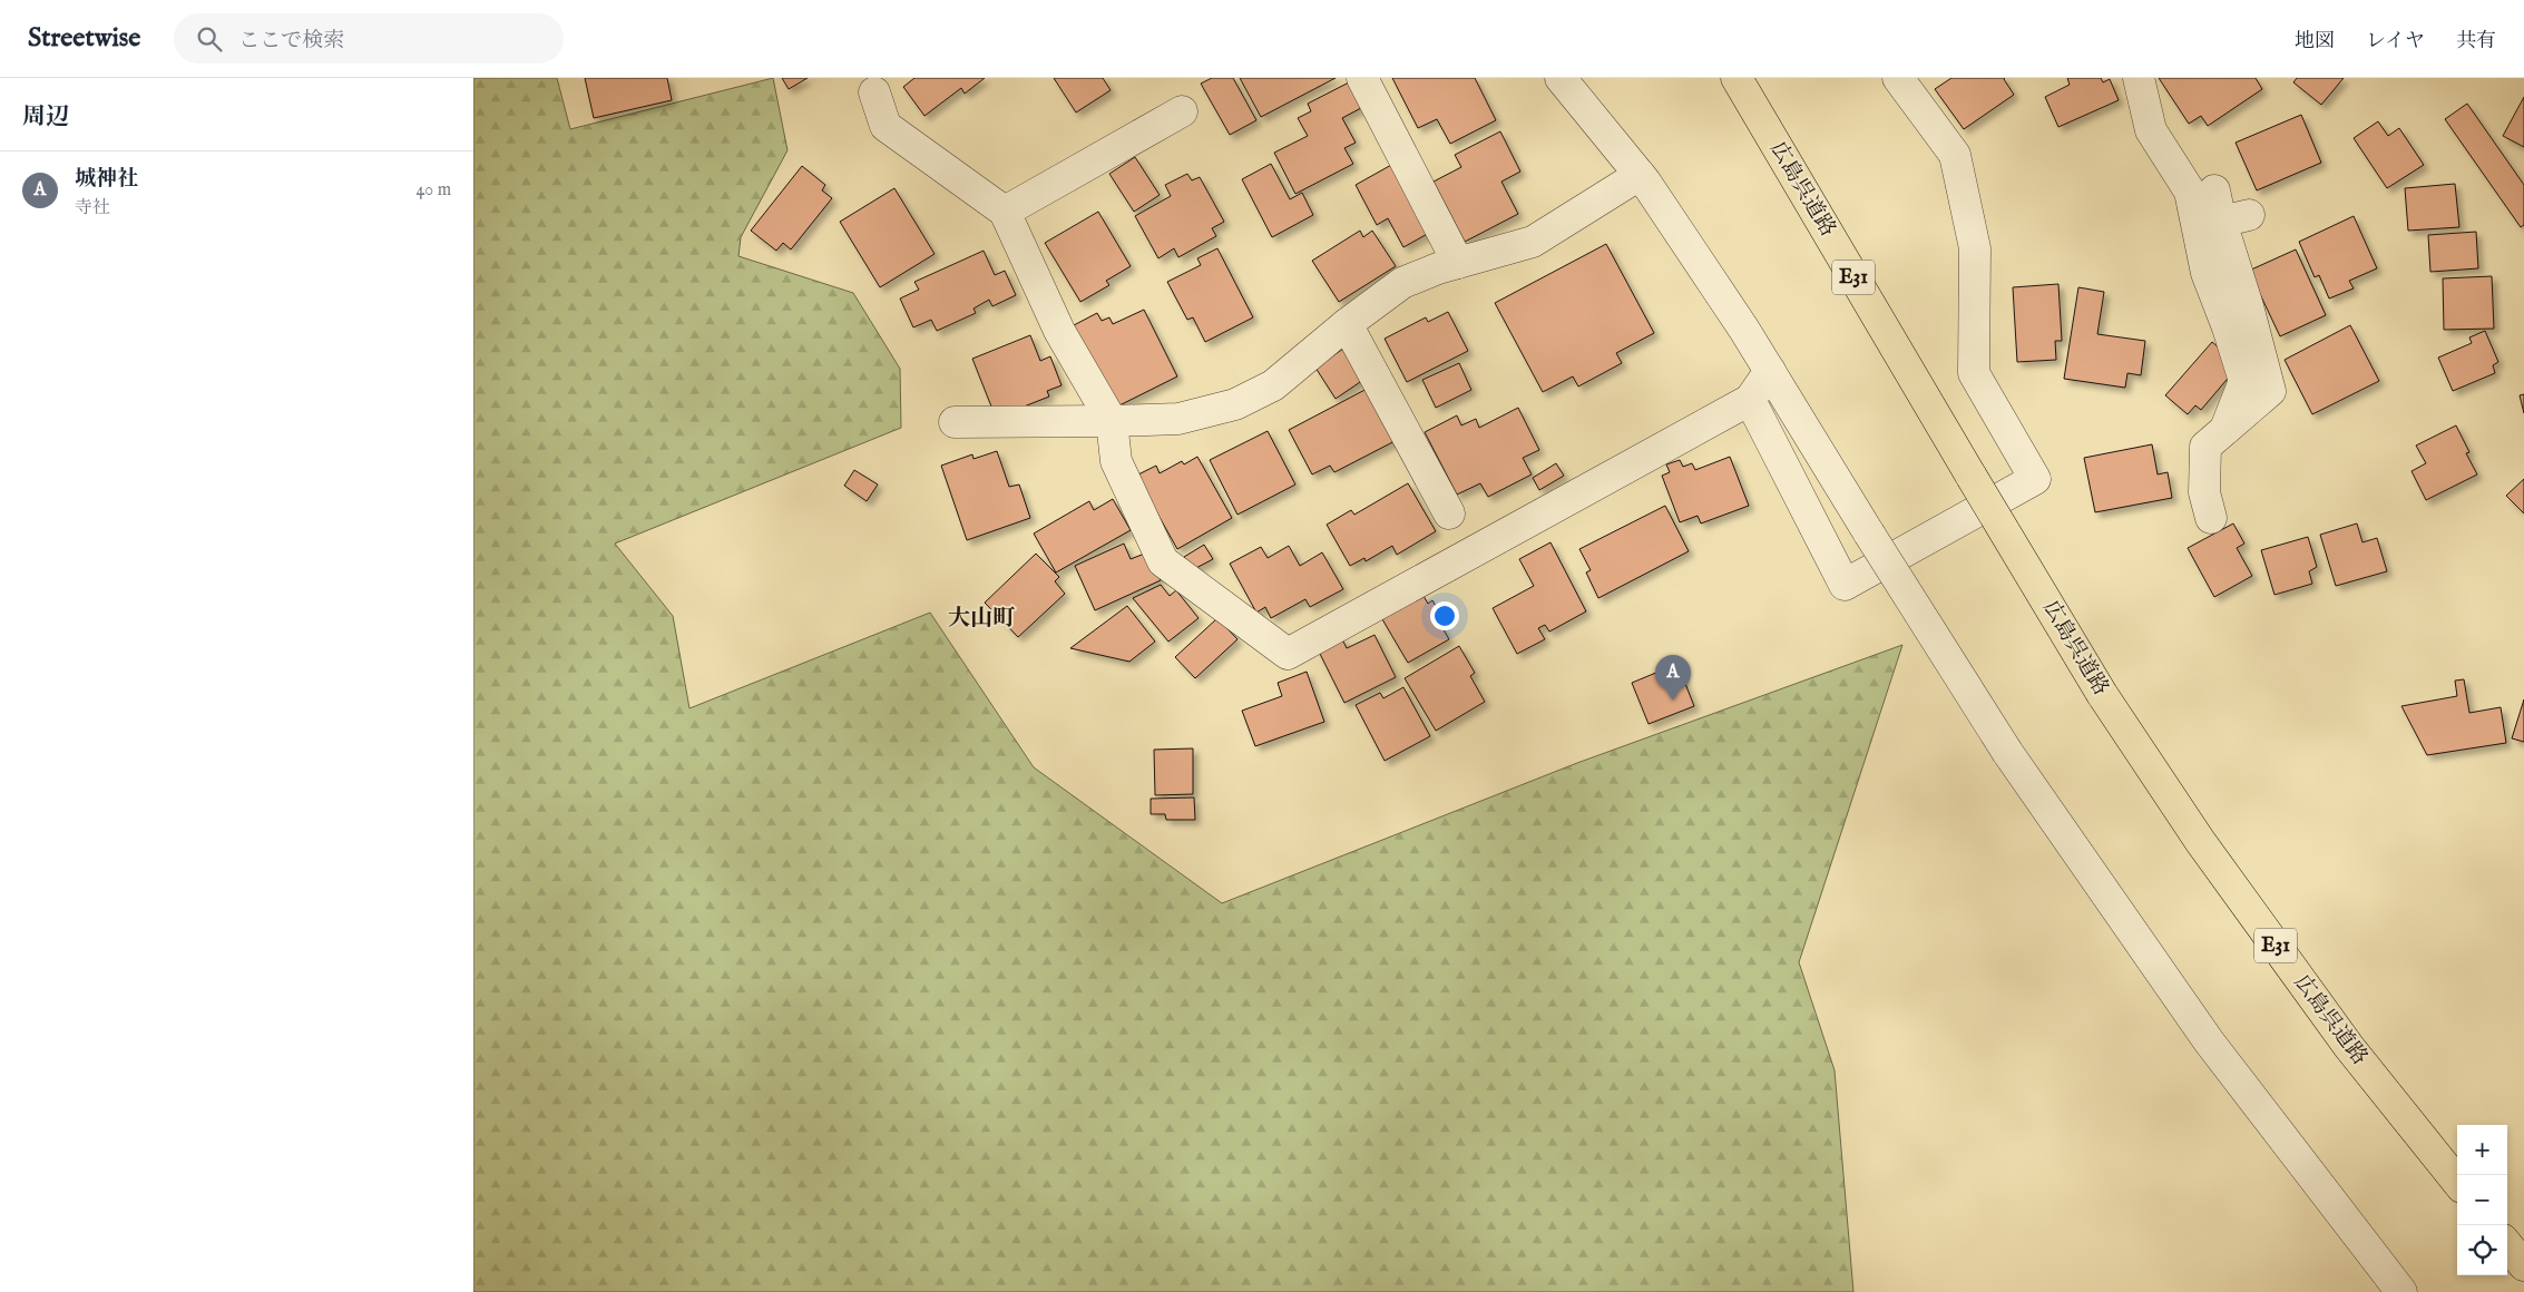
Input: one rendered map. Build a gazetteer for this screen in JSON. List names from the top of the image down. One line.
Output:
{"streets":{"highway":["広島呉道路","E31"]},"districts":["大山町"],"page":{"header":"Streetwise","search":"ここで検索","nav":["地図","レイヤ","共有"],"heading":"周辺","list":[{"mark":"A","name":"城神社","note":"寺社","value":"40 m"}],"pins":"A","map_buttons":["+","−"]}}
